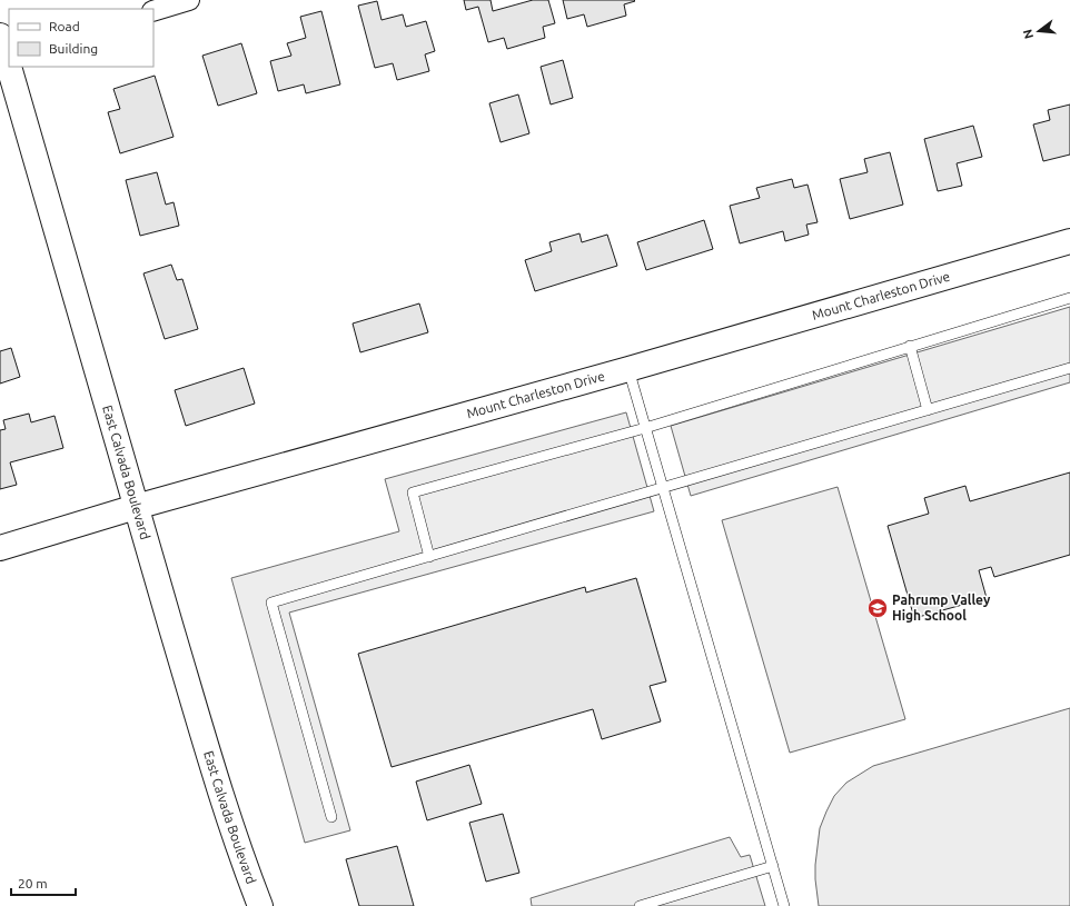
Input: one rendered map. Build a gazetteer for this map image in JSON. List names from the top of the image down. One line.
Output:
{"streets":{"street":["Mount Charleston Drive","East Calvada Boulevard"]},"crossings":[["Mount Charleston Drive","East Calvada Boulevard"]],"places":{"school or university":["Pahrump Valley High School"]},"legend":["Road","Building"],"scale_bar":"20 m","north":"left"}
